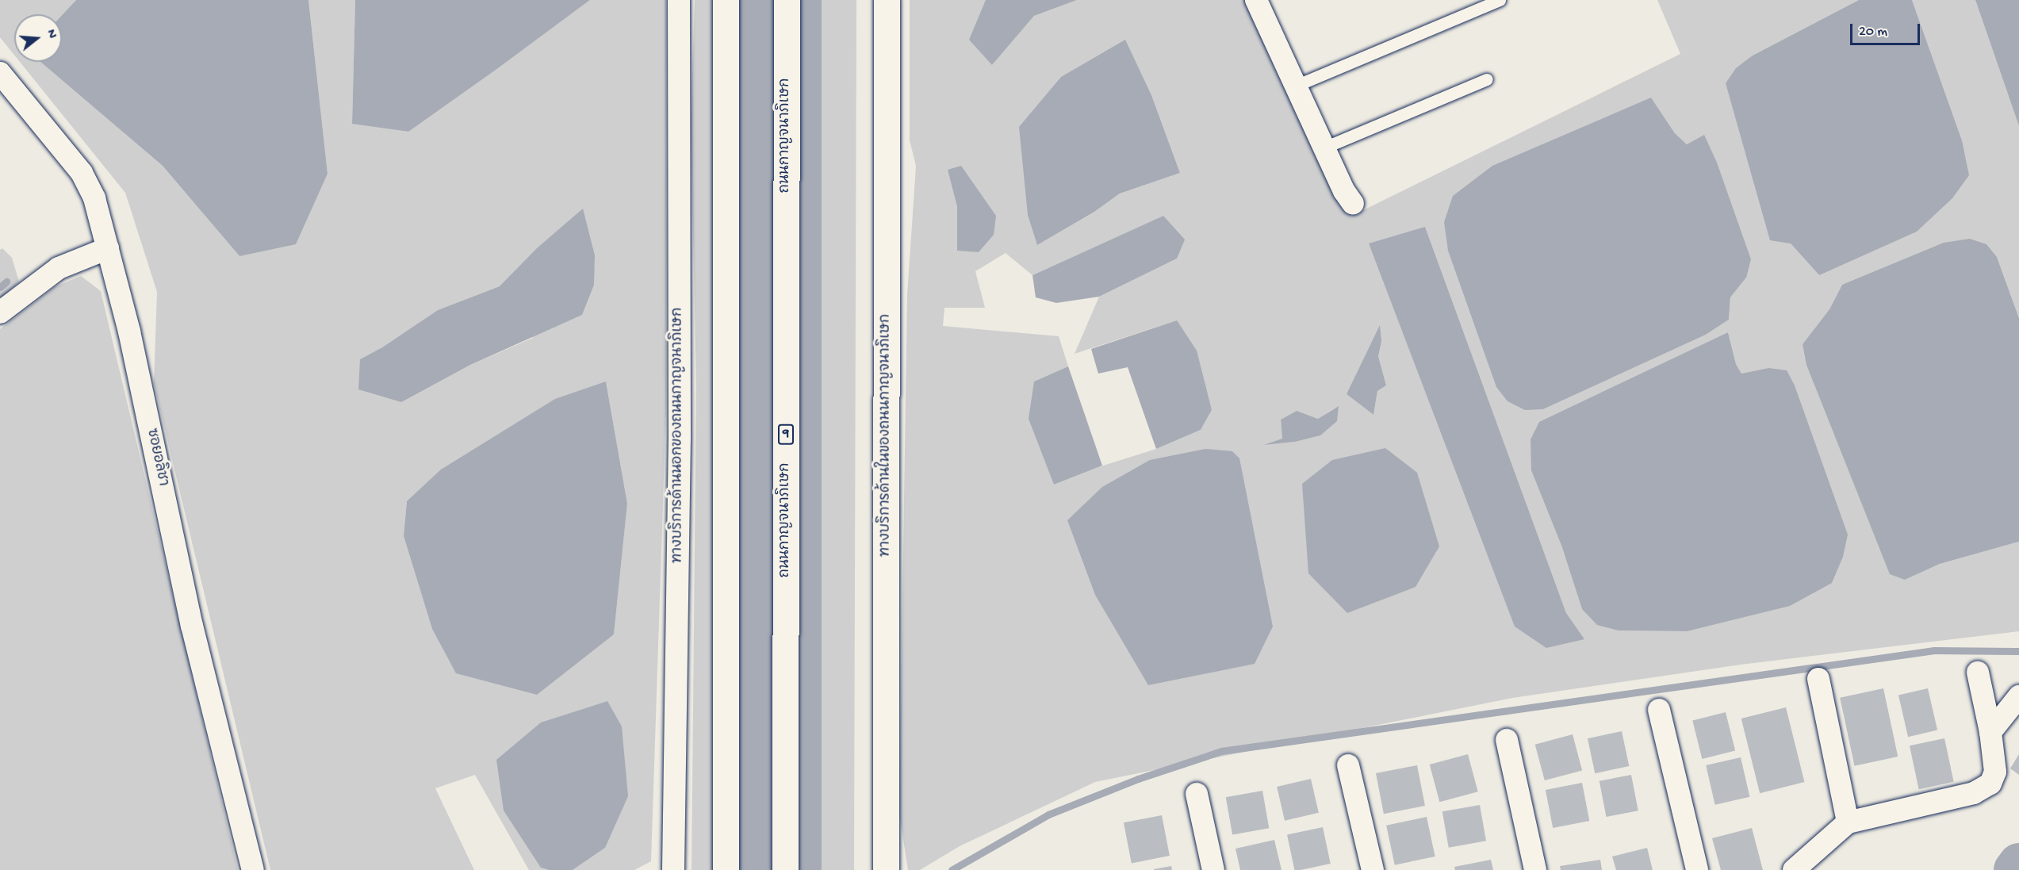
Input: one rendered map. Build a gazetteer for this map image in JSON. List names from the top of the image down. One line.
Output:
{"streets":{"main road":["ถนนกาญจนาภิเษก","9","ทางบริการด้านในของถนนกาญจนาภิเษก"],"street":["ทางบริการด้านนอกของถนนกาญจนาภิเษก","ซอยอลิชา"]},"scale_bar":"20 m","north":"right"}
